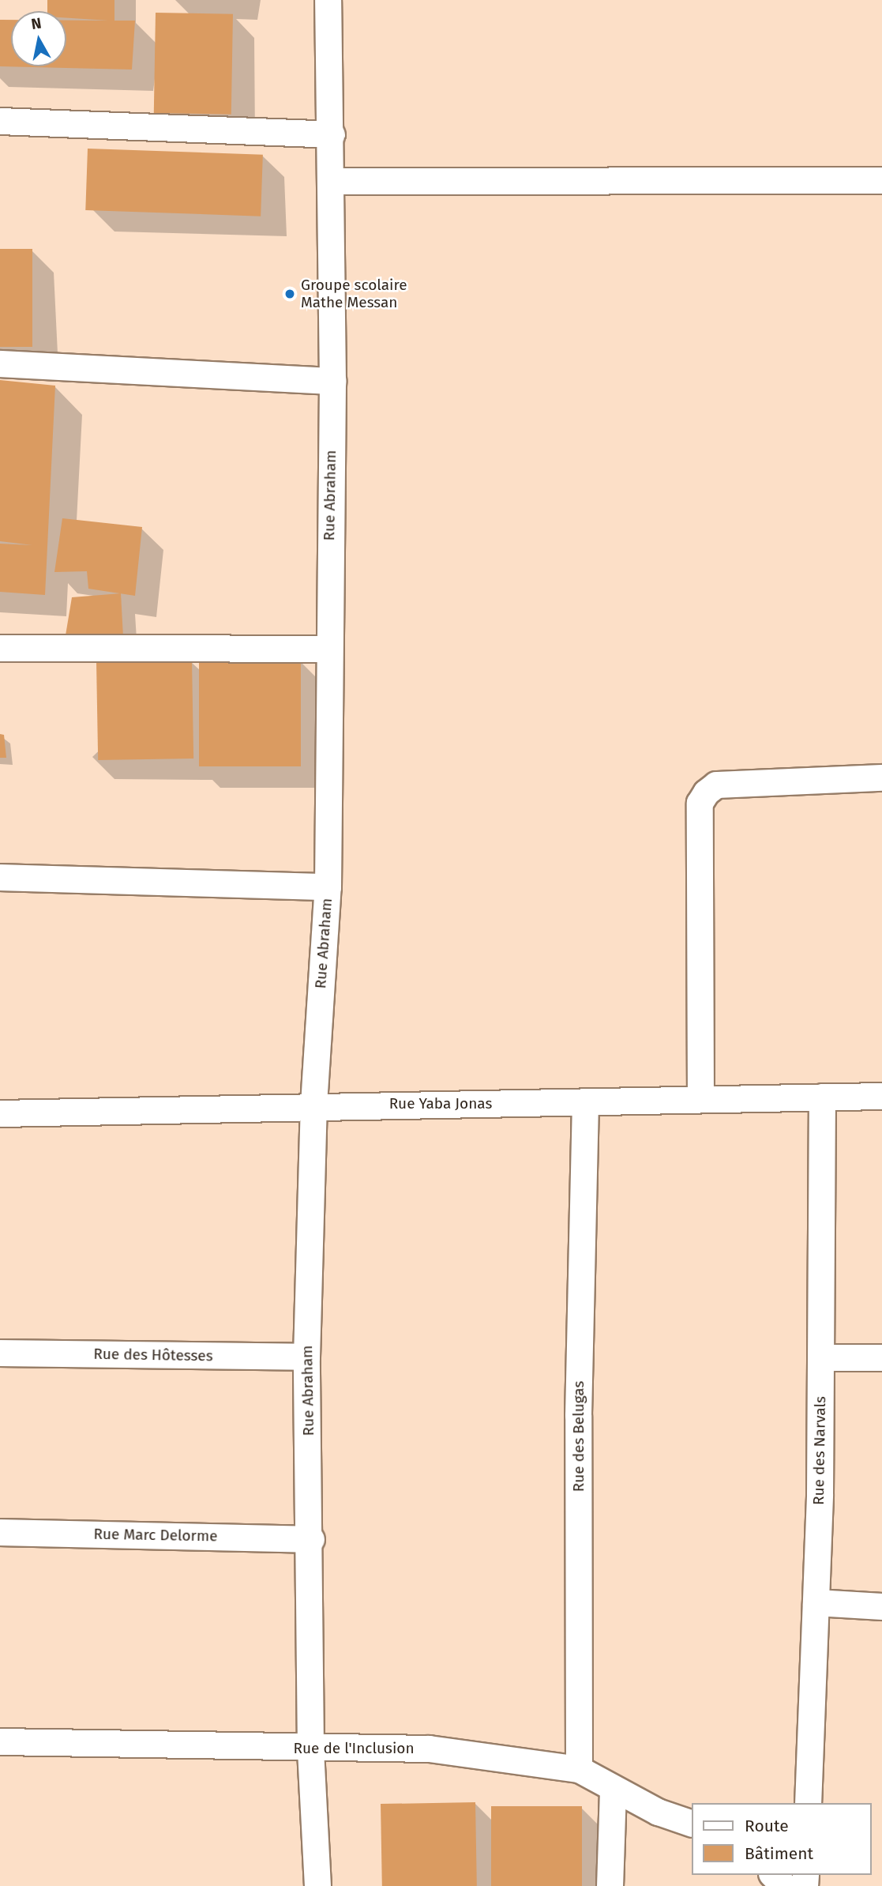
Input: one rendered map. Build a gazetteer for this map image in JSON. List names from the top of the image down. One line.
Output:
{"streets":{"street":["Rue Abraham","Rue Yaba Jonas","Rue des Hôtesses","Rue des Belugas","Rue des Narvals","Rue Marc Delorme","Rue de l'Inclusion"]},"crossings":[["Rue Abraham","Rue Yaba Jonas"],["Rue Abraham","Rue des Hôtesses"],["Rue Abraham","Rue Marc Delorme"],["Rue Abraham","Rue de l'Inclusion"],["Rue Yaba Jonas","Rue des Belugas"],["Rue Yaba Jonas","Rue des Narvals"],["Rue des Belugas","Rue de l'Inclusion"]],"places":["Groupe scolaire Mathe Messan"],"legend":["Route","Bâtiment"],"north":"top"}
